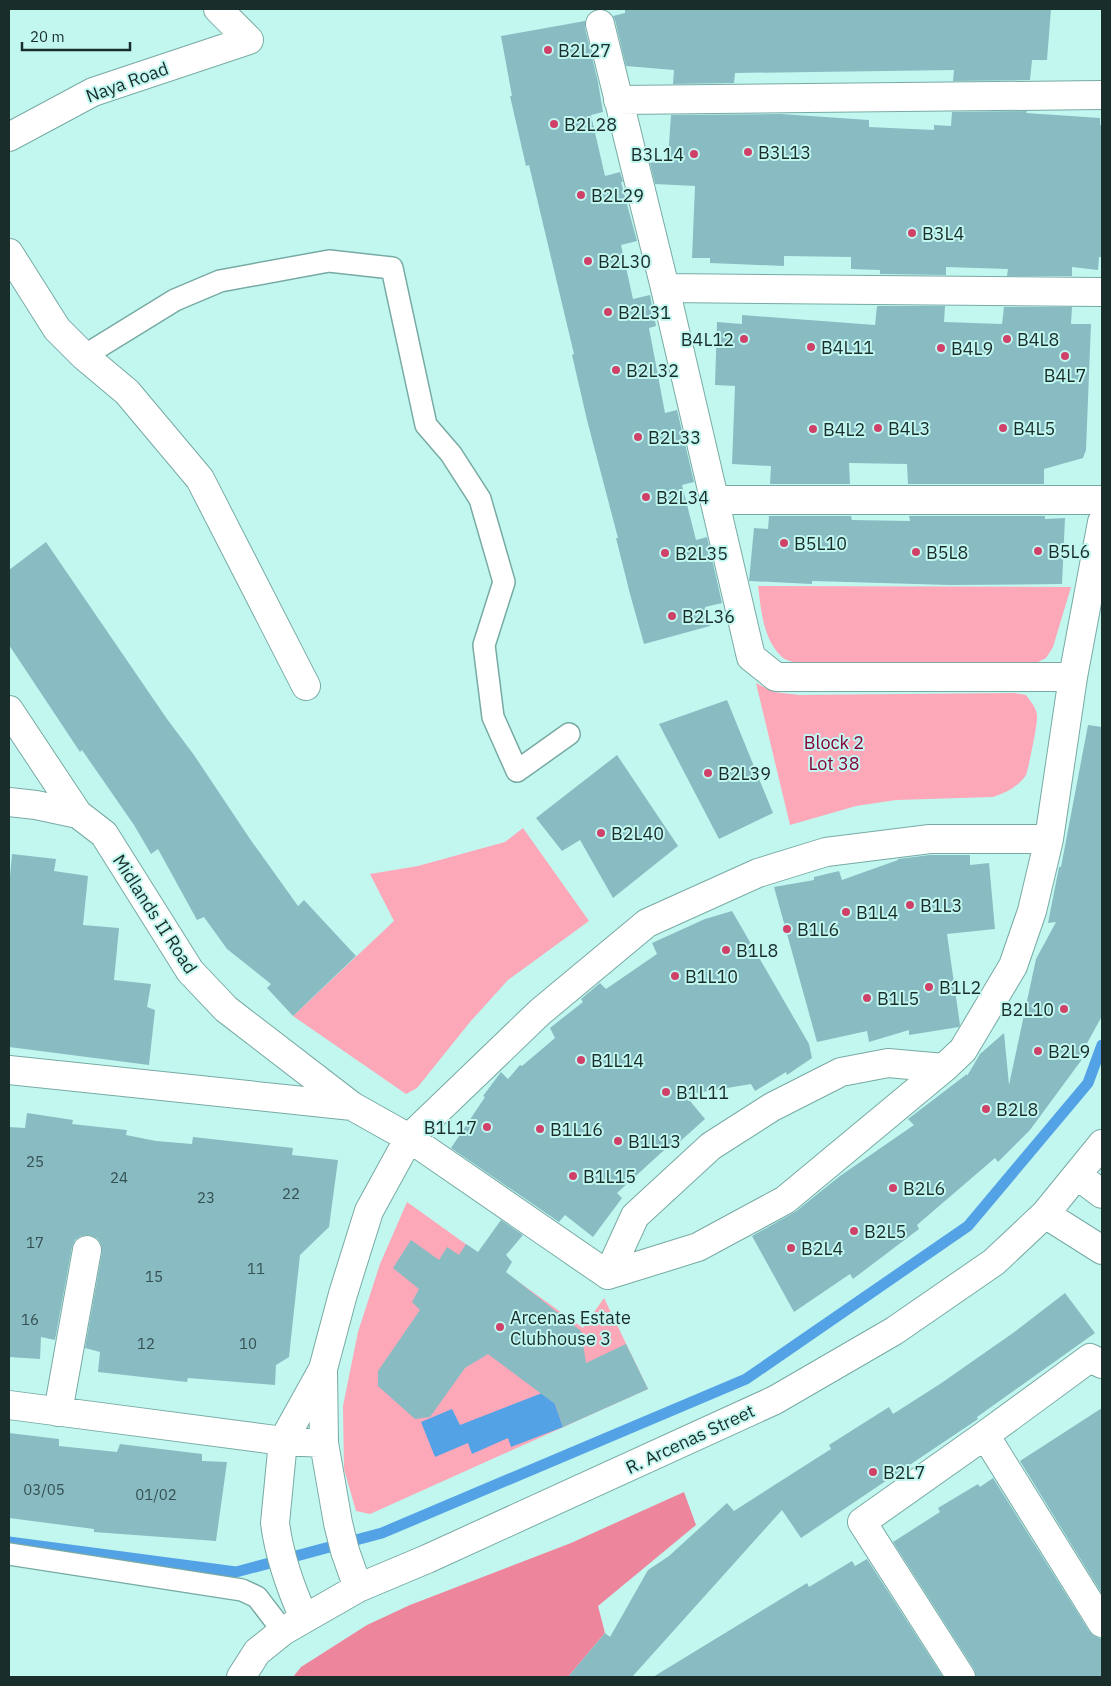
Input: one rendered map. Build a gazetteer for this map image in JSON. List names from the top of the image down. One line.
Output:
{"streets":{"street":["Naya Road","Midlands II Road","R. Arcenas Street"]},"parks":["Block 2 Lot 38"],"places":["B2L27","B2L28","B3L13","B3L14","B2L29","B3L4","B2L30","B2L31","B4L12","B4L8","B4L11","B4L9","B4L7","B2L32","B4L3","B4L5","B4L2","B2L33","B2L34","B5L10","B5L6","B5L8","B2L35","B2L36","B2L39","B2L40","B1L3","B1L4","B1L6","B1L8","B1L10","B1L2","B1L5","B2L10","B2L9","B1L14","B1L11","B2L8","B1L17","B1L16","B1L13","B1L15","B2L6","B2L5","B2L4","Arcenas Estate Clubhouse 3","B2L7"],"house_numbers":["25","24","22","23","17","11","15","16","12","10","03/05","01/02"],"scale_bar":"20 m"}
